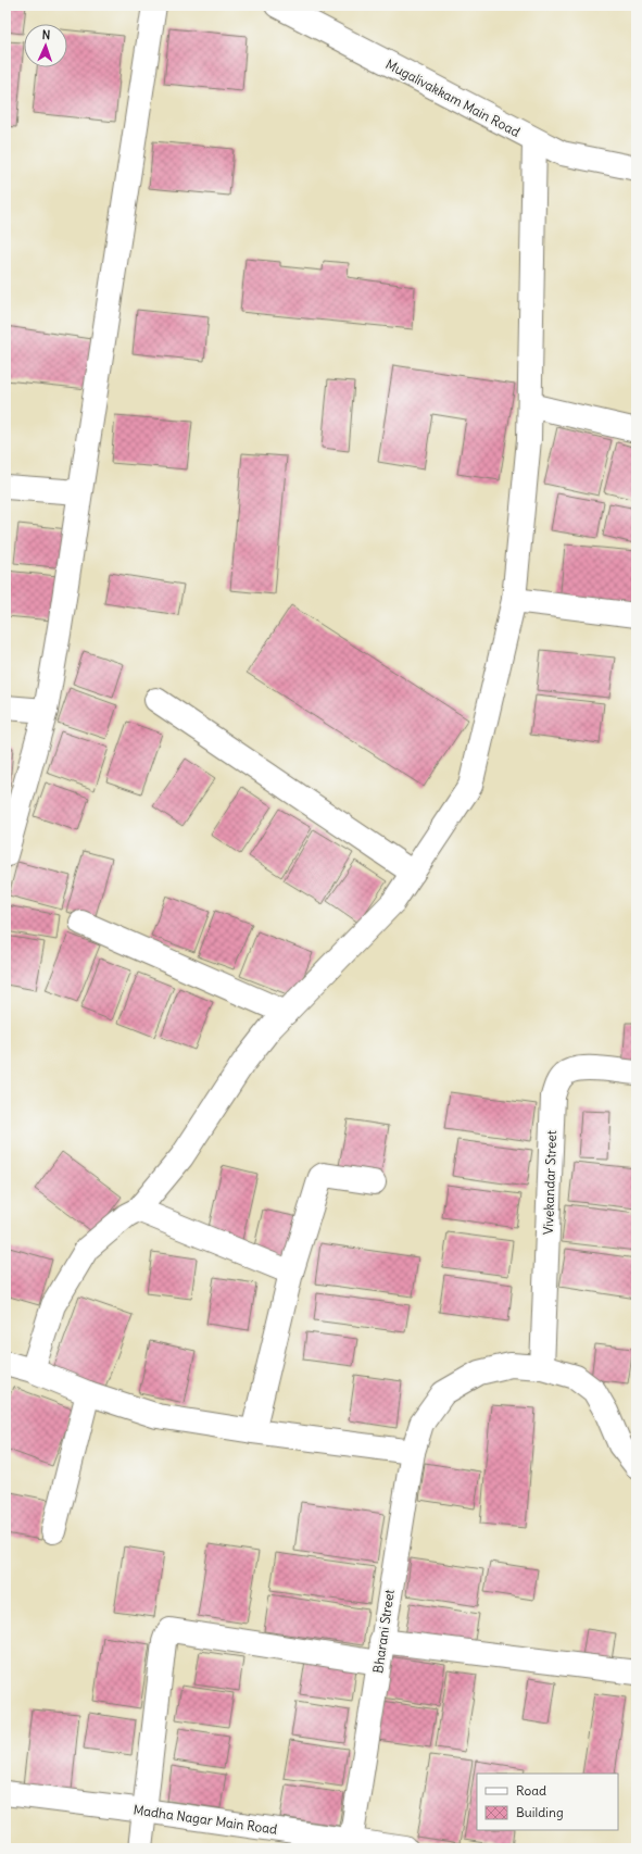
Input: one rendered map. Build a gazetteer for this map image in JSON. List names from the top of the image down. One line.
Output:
{"streets":{"street":["Mugalivakkam Main Road","Vivekandar Street","Bharani Street","Madha Nagar Main Road"]},"crossings":[["Vivekandar Street","Bharani Street"],["Bharani Street","Madha Nagar Main Road"]],"legend":["Road","Building"],"north":"top"}
